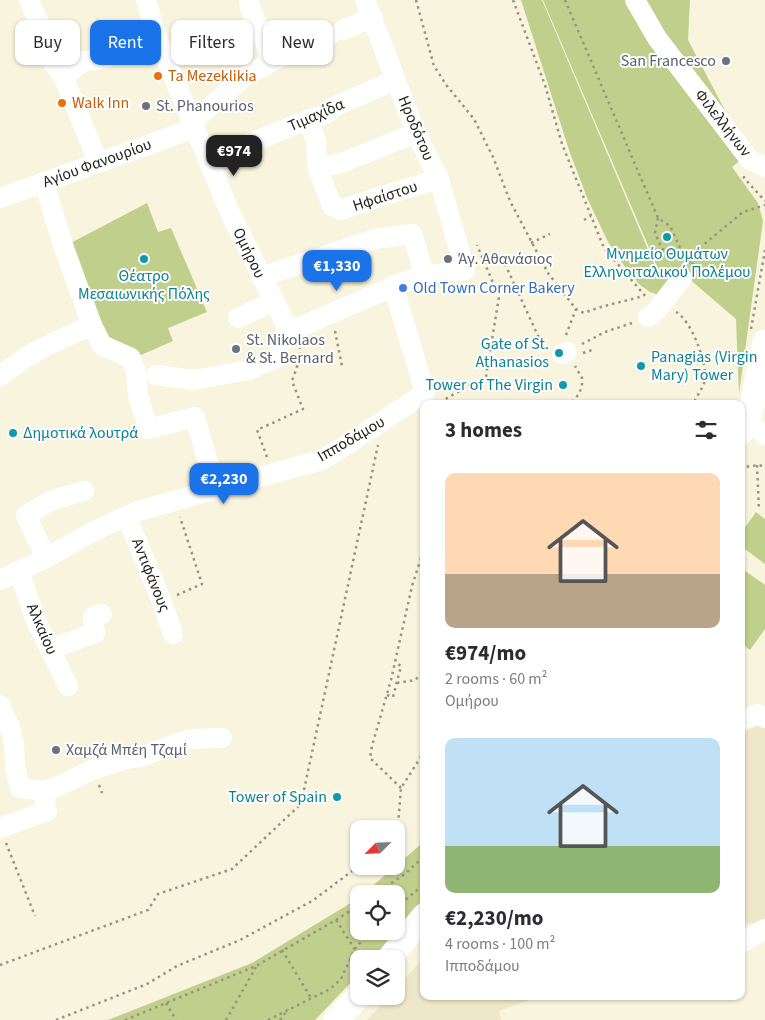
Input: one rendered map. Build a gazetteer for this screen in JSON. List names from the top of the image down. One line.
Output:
{"streets":{"street":["Τιμαχίδα","Φιλελλήνων","Ηροδότου","Αγίου Φανουρίου","Ηφαίστου","Ομήρου","Ιπποδάμου","Αντιφάνους","Αλκαίου"]},"crossings":[["Τιμαχίδα","Ηροδότου"],["Τιμαχίδα","Ηφαίστου"],["Τιμαχίδα","Ομήρου"],["Ηροδότου","Αγίου Φανουρίου"],["Ηροδότου","Ηφαίστου"],["Ηροδότου","Ομήρου"],["Αγίου Φανουρίου","Ομήρου"],["Ιπποδάμου","Αντιφάνους"],["Ιπποδάμου","Αλκαίου"]],"places":["San Francesco","Ta Mezeklikia","Walk Inn","St. Phanourios","Μνημείο Θυμάτων Ελληνοιταλικού Πολέμου","Θέατρο Μεσαιωνικής Πόλης","Άγ. Αθανάσιος","Old Town Corner Bakery","St. Nikolaos & St. Bernard","Gate of St. Athanasios","Panagias (Virgin Mary) Tower","Tower of The Virgin","Δημοτικά λουτρά","Χαμζά Μπέη Τζαμί","Tower of Spain"],"north":"bottom left","page":{"chip":["Buy","Rent","Filters","New"],"price":["€974","€1,330","€2,230"],"heading":"3 homes","list":[{"name":"€974/mo","note":"2 rooms · 60 m² · Ομήρου"},{"name":"€2,230/mo","note":"4 rooms · 100 m² · Ιπποδάμου"}]}}
